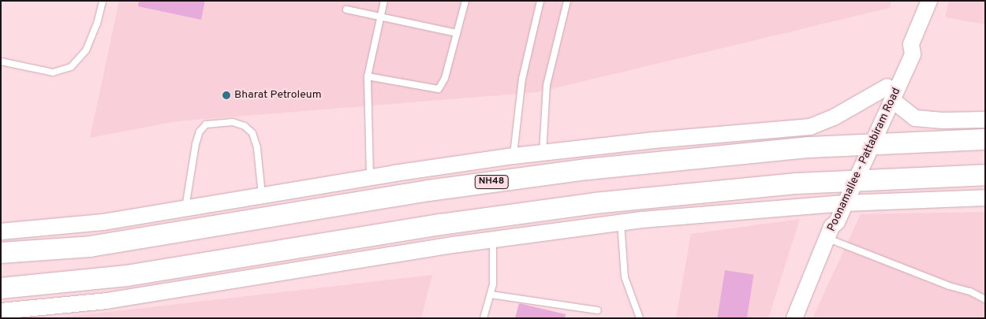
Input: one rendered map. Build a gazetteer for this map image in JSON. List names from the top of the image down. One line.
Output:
{"streets":{"highway":["NH48"],"street":["Poonamallee - Pattabiram Road"]},"crossings":[["Poonamallee - Pattabiram Road","NH48"]],"places":["Bharat Petroleum"]}
